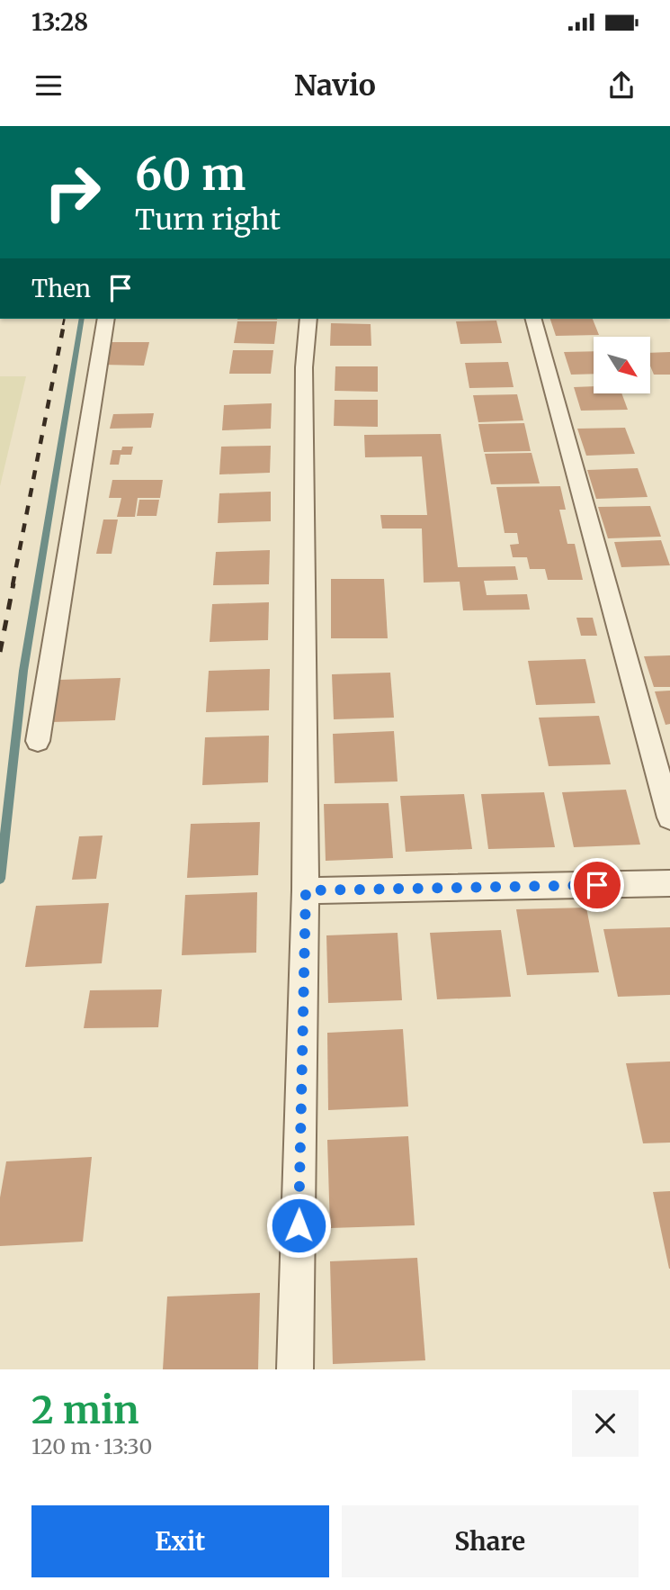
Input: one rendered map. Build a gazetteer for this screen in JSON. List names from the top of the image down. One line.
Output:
{"north":"bottom right","page":{"status":"13:28","header":"Navio","turn":["60 m","Turn right"],"then":"Then","heading":["2 min","120 m · 13:30"],"buttons":["Exit","Share"]}}
